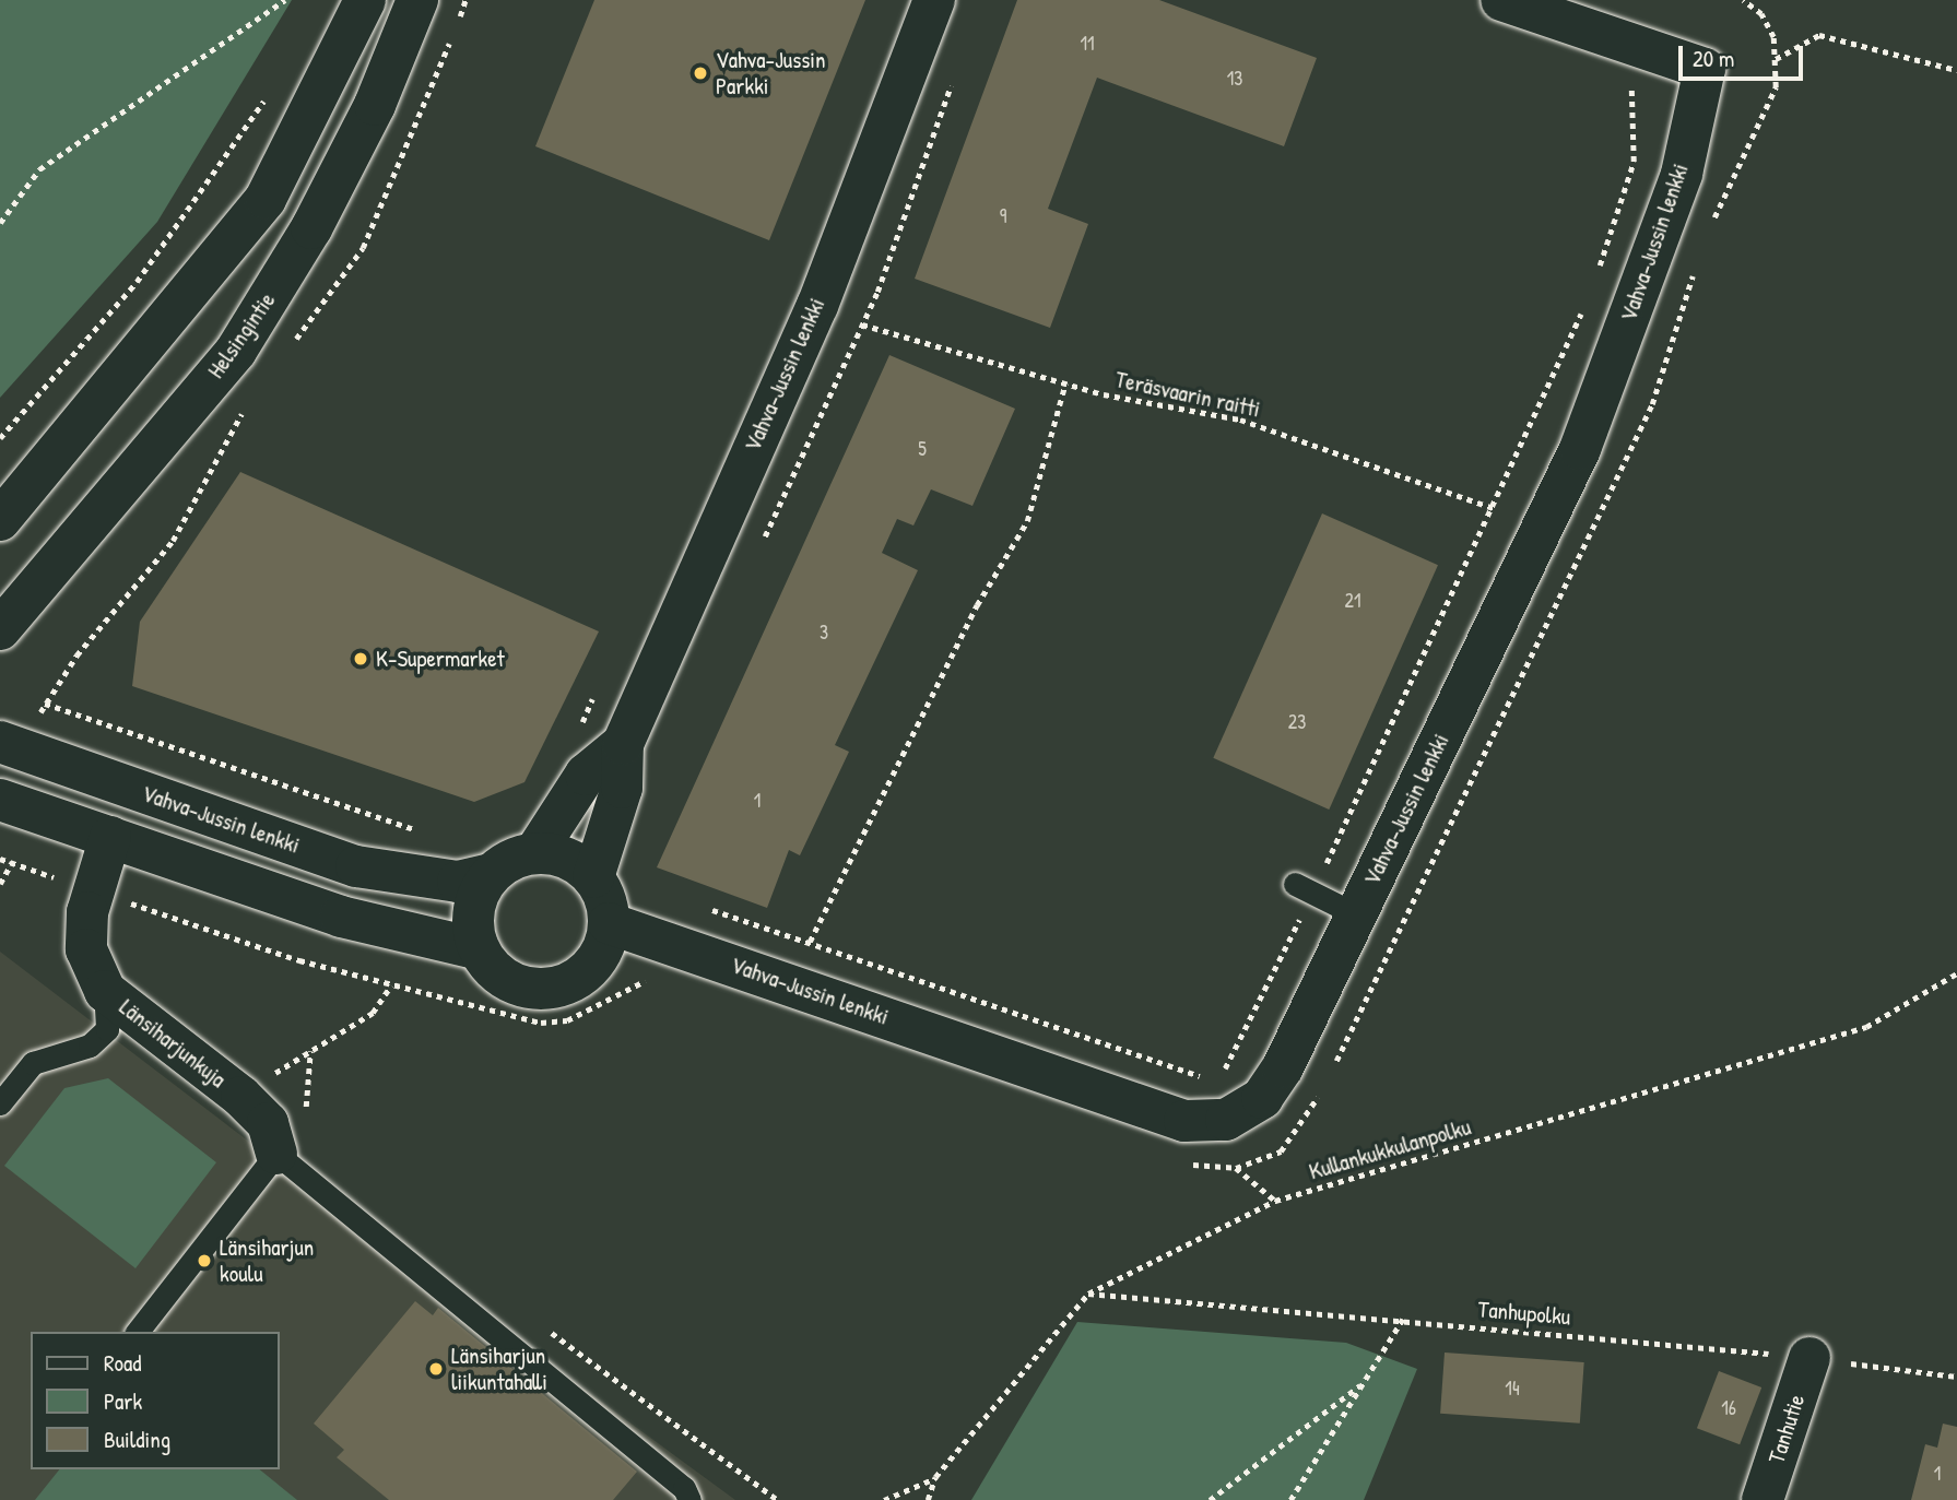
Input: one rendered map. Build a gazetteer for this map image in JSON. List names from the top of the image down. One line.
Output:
{"streets":{"street":["Vahva-Jussin lenkki","Helsingintie","Länsiharjunkuja","Tanhutie"],"path":["Teräsvaarin raitti","Kullankukkulanpolku","Tanhupolku"]},"crossings":[["Vahva-Jussin lenkki","Teräsvaarin raitti"],["Kullankukkulanpolku","Tanhupolku"],["Tanhupolku","Tanhutie"]],"places":["Vahva-Jussin Parkki","K-Supermarket","Länsiharjun koulu","Länsiharjun liikuntahalli"],"house_numbers":["11","13","9","5","21","3","23","1","14","16","1"],"legend":["Road","Park","Building"],"scale_bar":"20 m"}
